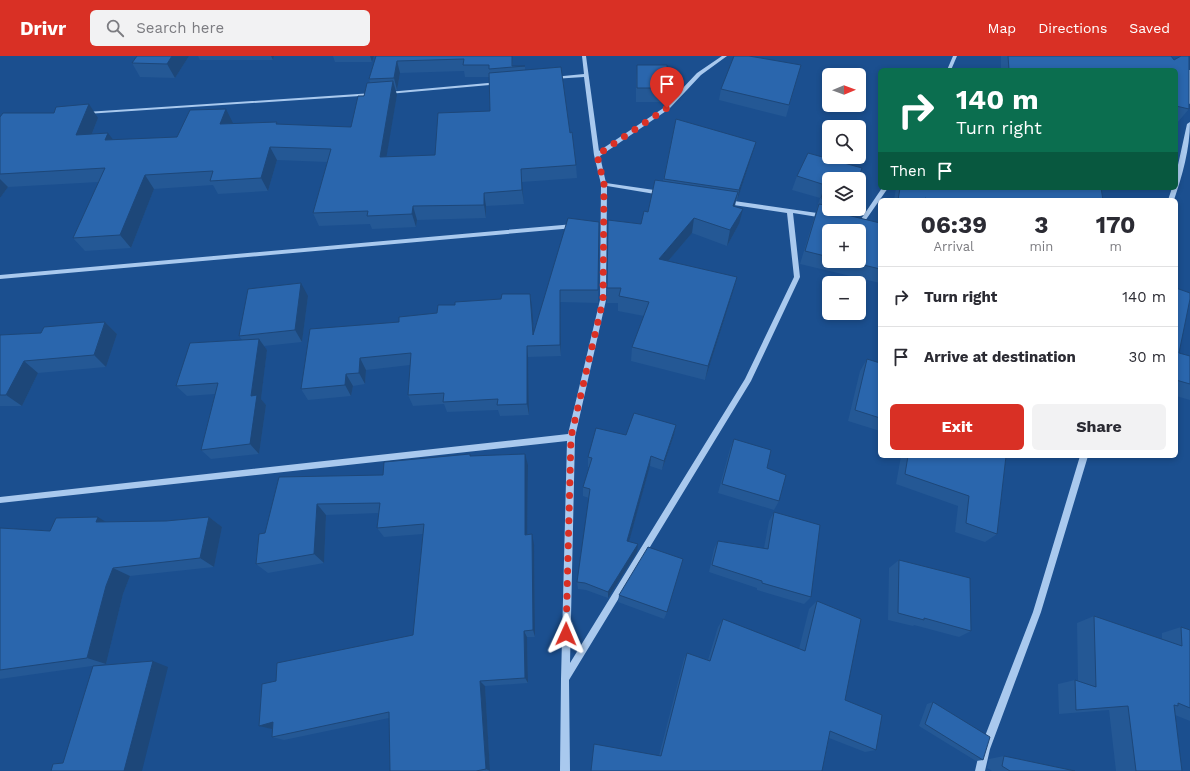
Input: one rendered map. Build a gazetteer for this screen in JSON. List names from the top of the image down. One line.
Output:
{"north":"right","page":{"header":"Drivr","search":"Search here","nav":["Map","Directions","Saved"],"map_buttons":["+","−"],"turn":["140 m","Turn right"],"then":"Then","eta":["06:39","Arrival","3","min","170","m"],"list":[{"name":"Turn right","value":"140 m"},{"name":"Arrive at destination","value":"30 m"}],"buttons":["Exit","Share"]}}
